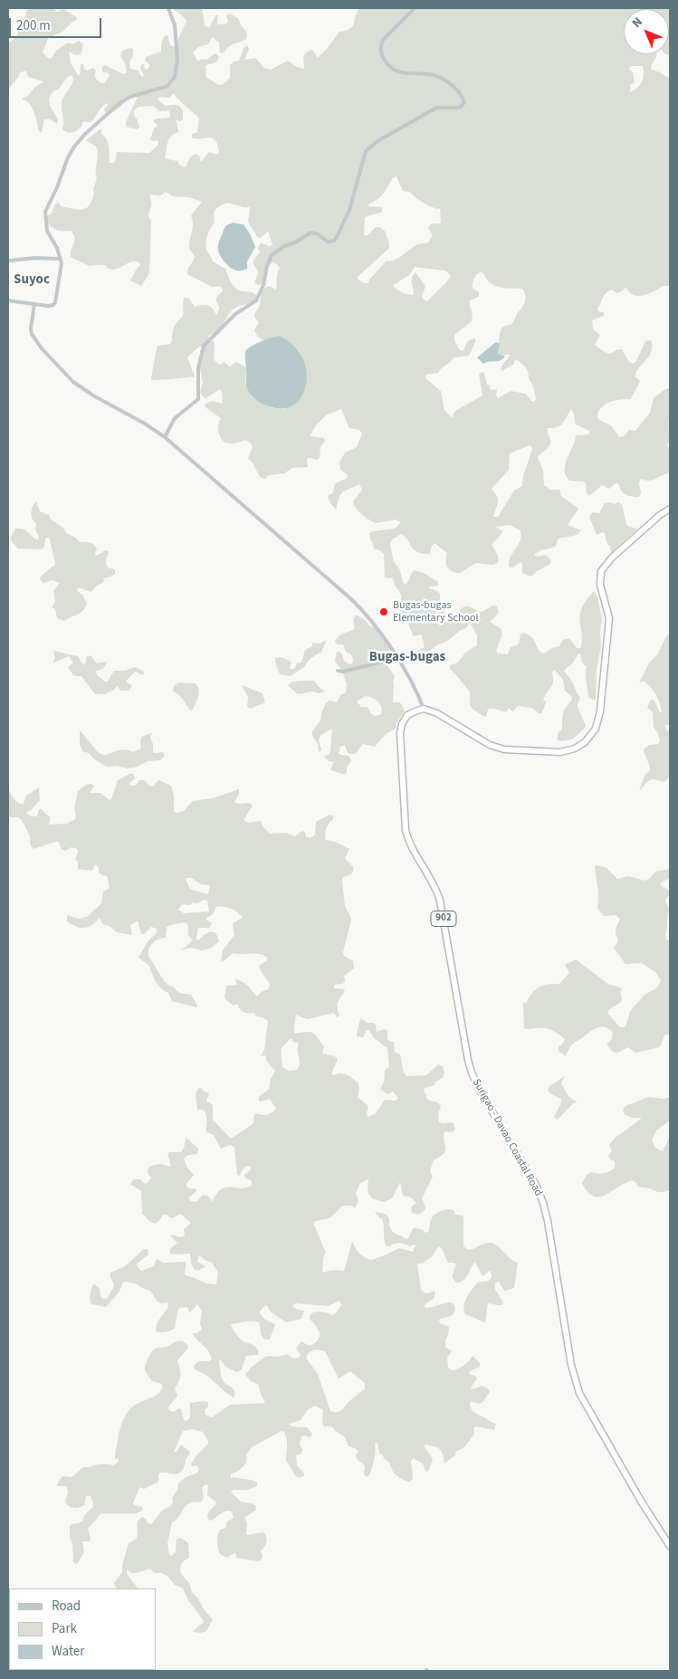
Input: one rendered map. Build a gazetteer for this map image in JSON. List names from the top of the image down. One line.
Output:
{"streets":{"highway":["902","Surigao - Davao Coastal Road"]},"districts":["Suyoc","Bugas-bugas"],"places":["Bugas-bugas Elementary School"],"legend":["Road","Park","Water"],"scale_bar":"200 m","north":"top left"}
